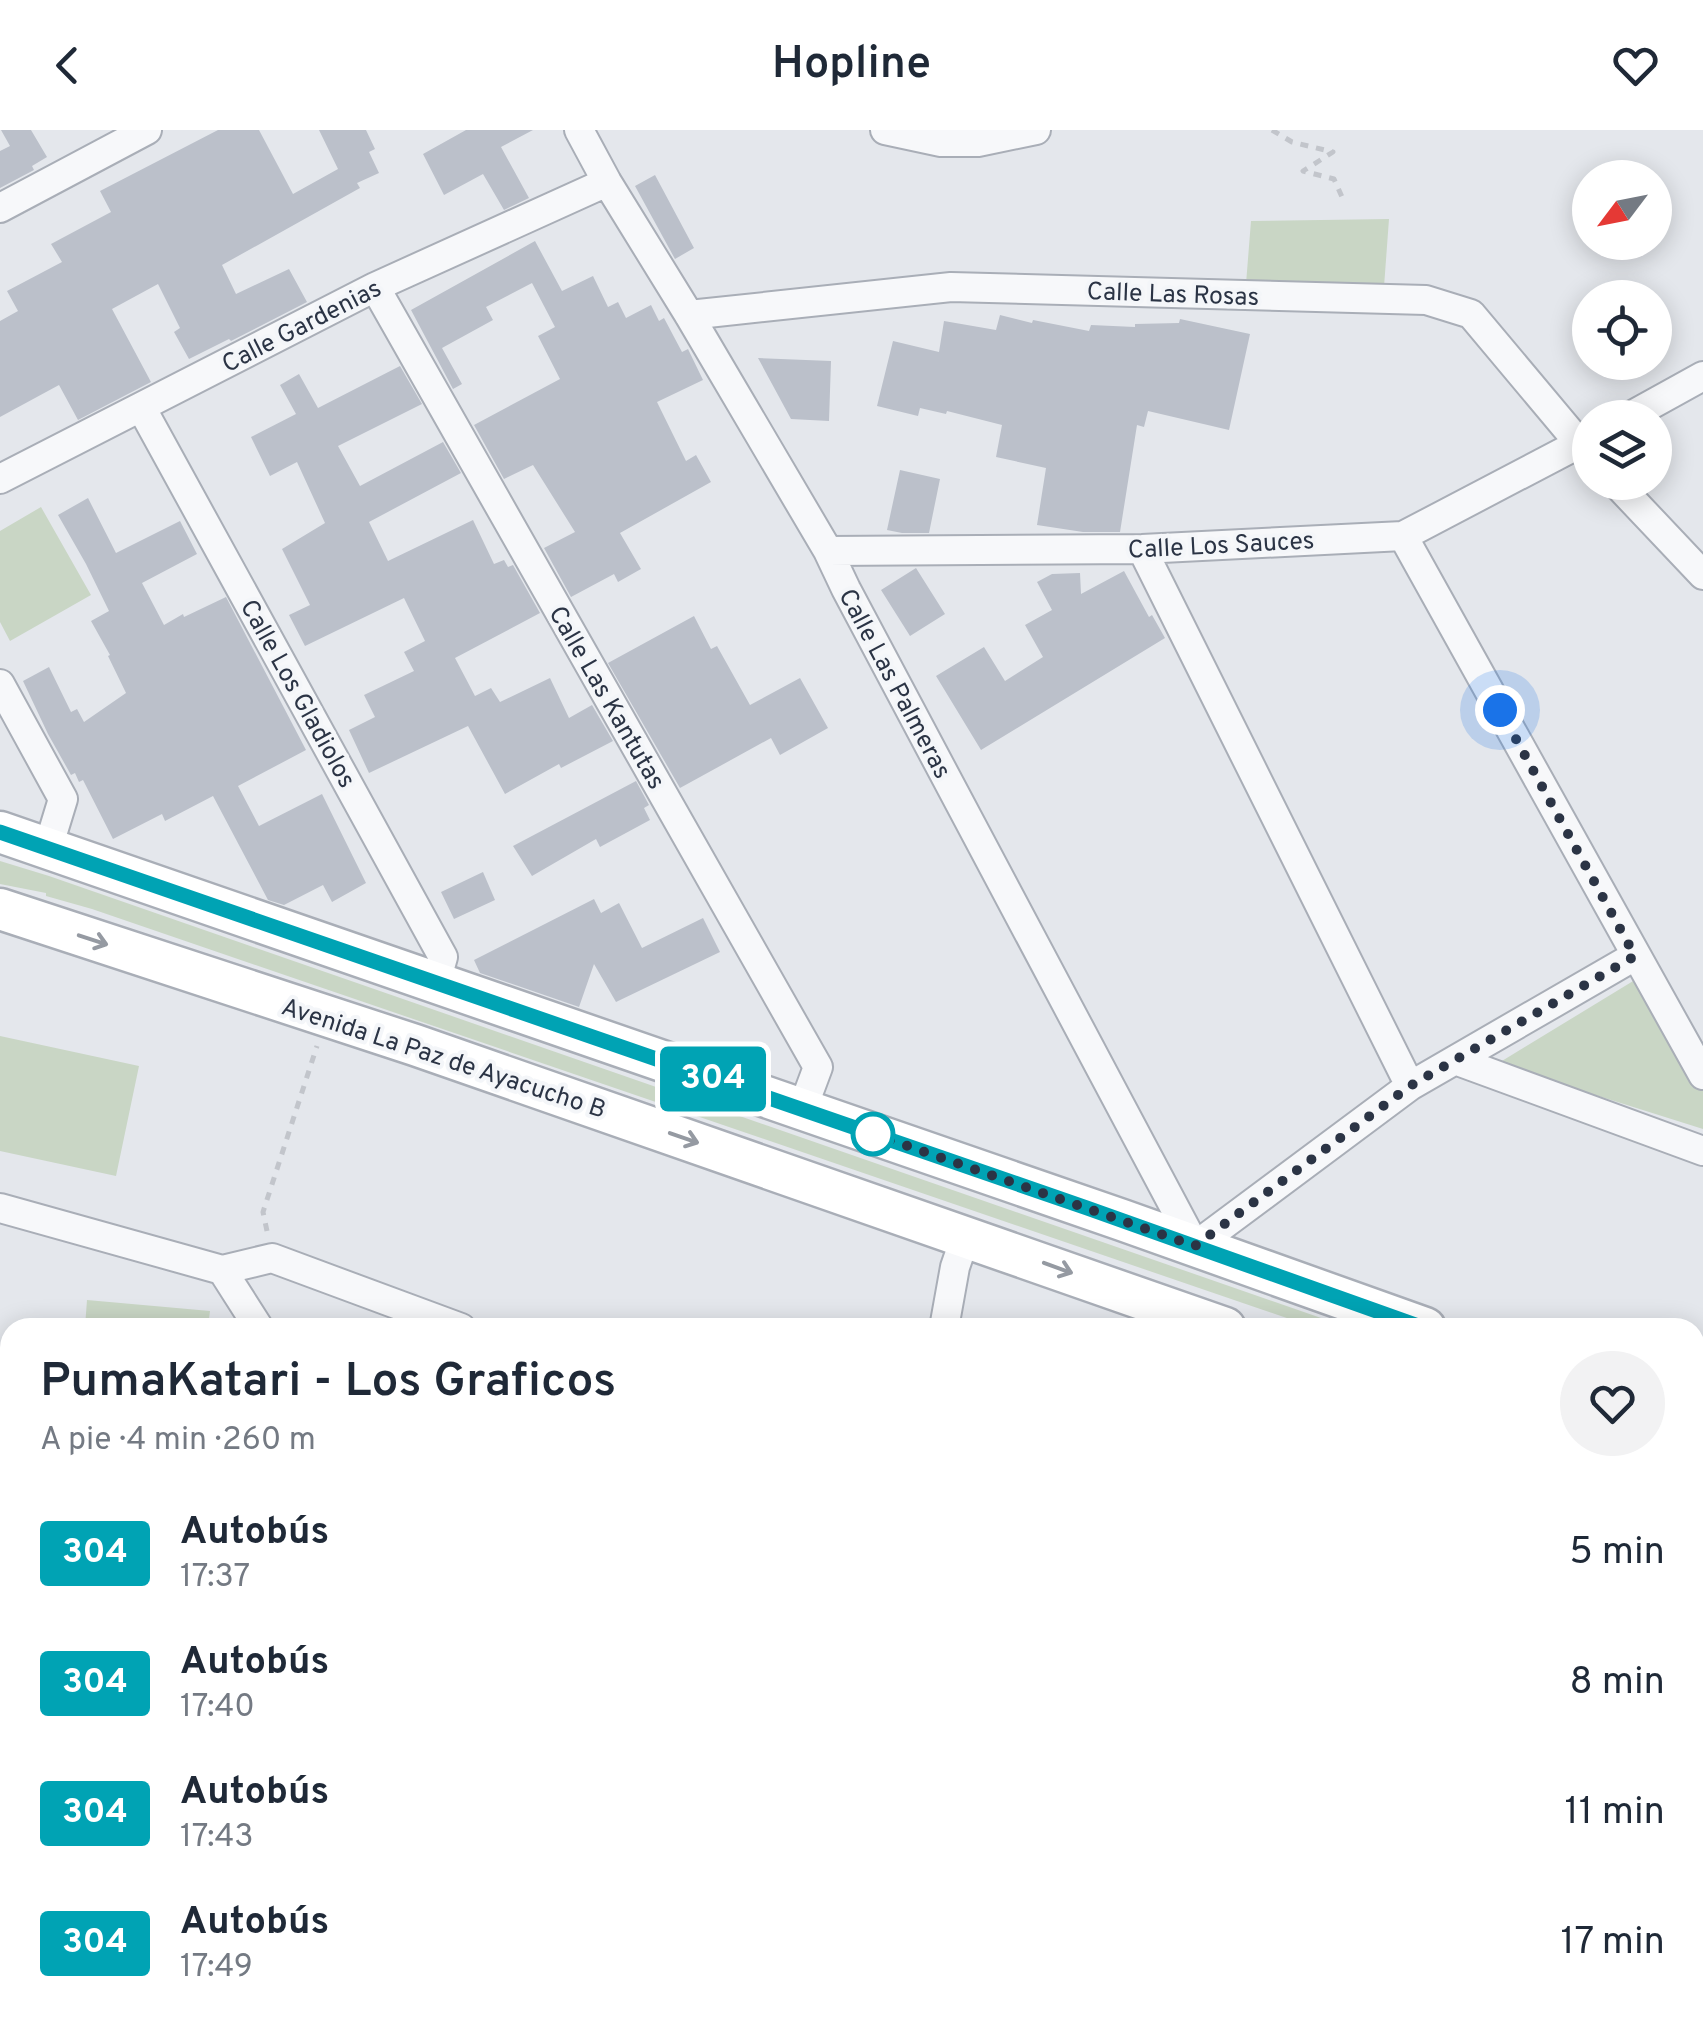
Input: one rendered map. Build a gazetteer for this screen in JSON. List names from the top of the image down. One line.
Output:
{"streets":{"main road":["Avenida La Paz de Ayacucho B"],"street":["Calle Las Rosas","Calle Gardenias","Calle Los Sauces","Calle Las Palmeras","Calle Los Gladiolos","Calle Las Kantutas"]},"crossings":[["Calle Las Rosas","Calle Las Palmeras"],["Calle Gardenias","Calle Las Palmeras"],["Calle Gardenias","Calle Los Gladiolos"],["Calle Gardenias","Calle Las Kantutas"],["Calle Los Sauces","Calle Las Palmeras"]],"lines":["bus line 304"],"north":"bottom left","page":{"header":"Hopline","on_map":"304","heading":["PumaKatari - Los Graficos","A pie · 4 min · 260 m"],"list":[{"mark":"304","name":"Autobús","note":"17:37","value":"5 min"},{"mark":"304","name":"Autobús","note":"17:40","value":"8 min"},{"mark":"304","name":"Autobús","note":"17:43","value":"11 min"},{"mark":"304","name":"Autobús","note":"17:49","value":"17 min"}]}}
